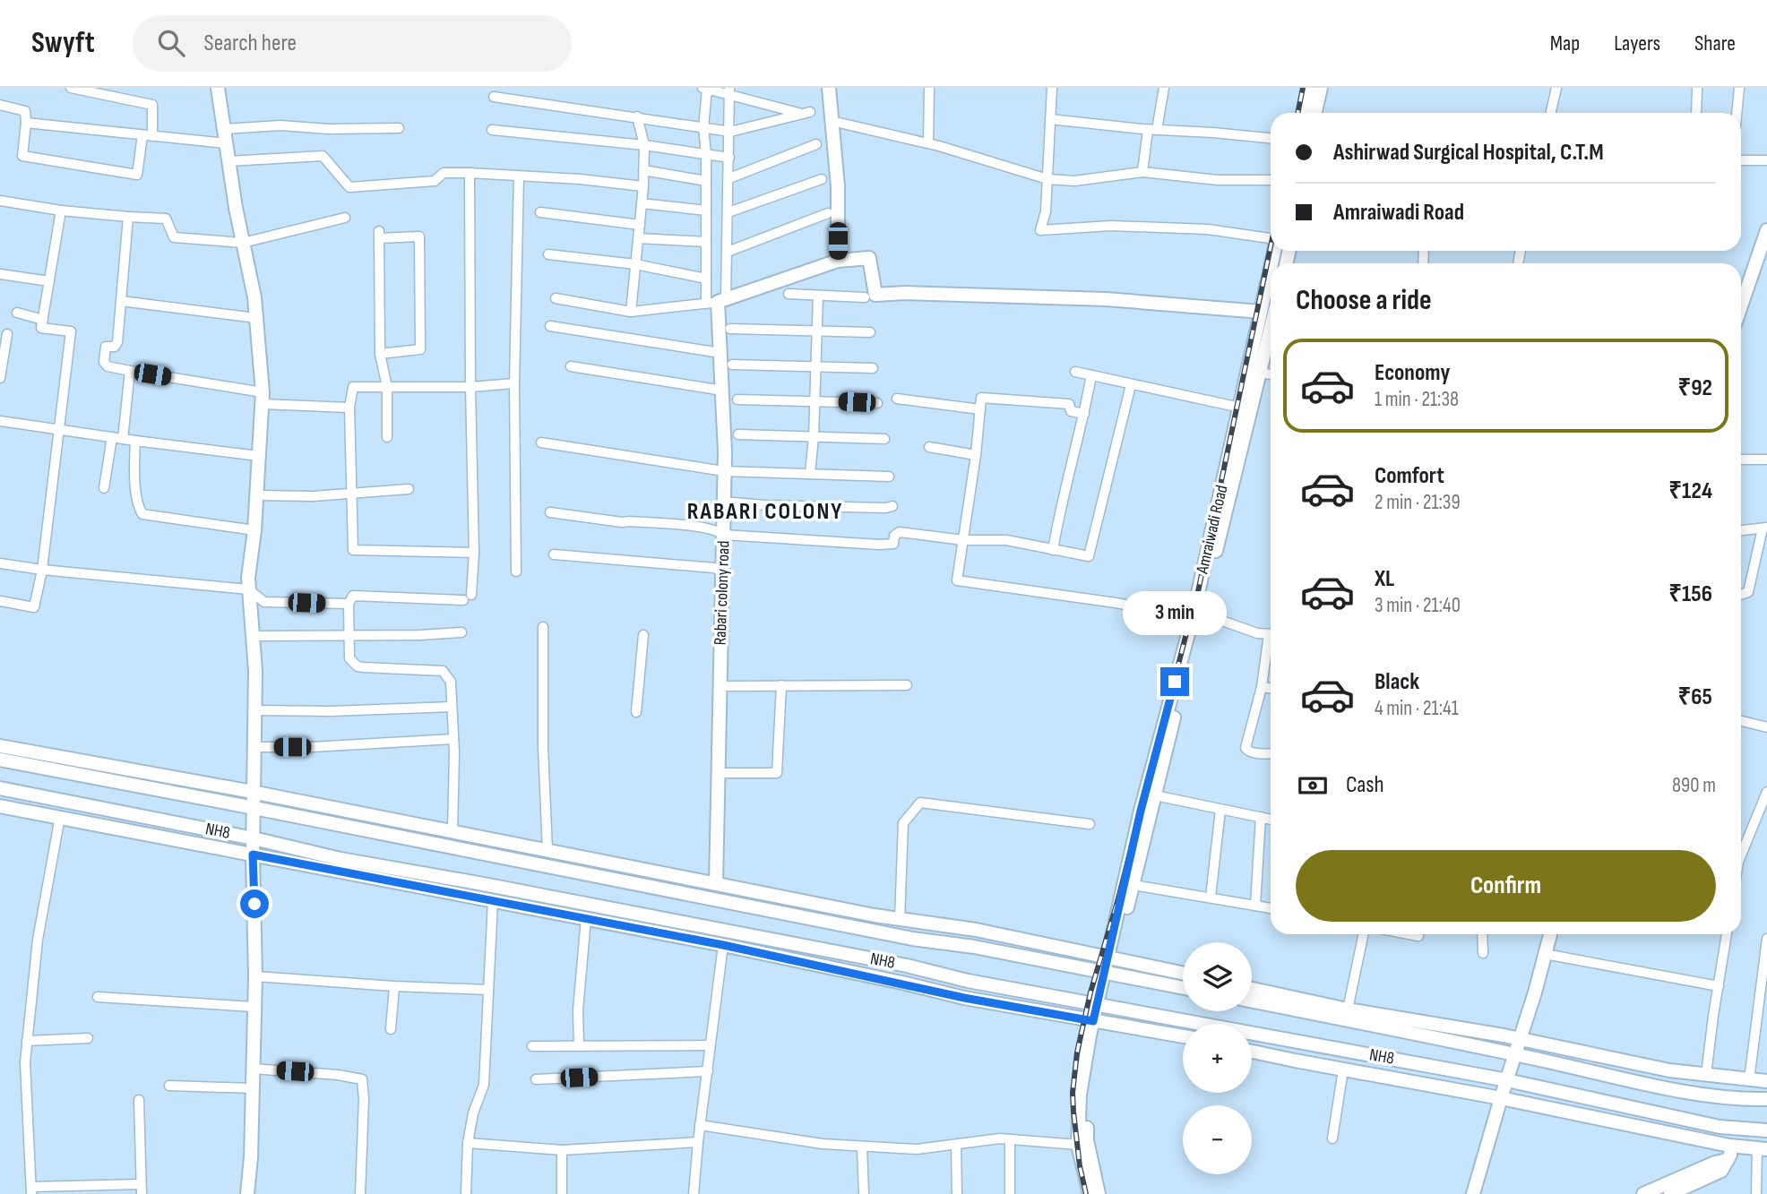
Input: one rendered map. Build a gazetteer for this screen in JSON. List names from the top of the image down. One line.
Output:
{"streets":{"street":["Amraiwadi Road","Rabari colony road","NH8"]},"districts":["RABARI COLONY"],"page":{"header":"Swyft","search":"Search here","nav":["Map","Layers","Share"],"banner":["Ashirwad Surgical Hospital, C.T.M","Amraiwadi Road"],"heading":"Choose a ride","list":[{"name":"Economy","note":"1 min · 21:38","value":"₹92"},{"name":"Comfort","note":"2 min · 21:39","value":"₹124"},{"name":"XL","note":"3 min · 21:40","value":"₹156"},{"name":"Black","note":"4 min · 21:41","value":"₹65"}],"bubble":"3 min","pay":["Cash","890 m"],"buttons":"Confirm","map_buttons":["+","−"]}}
